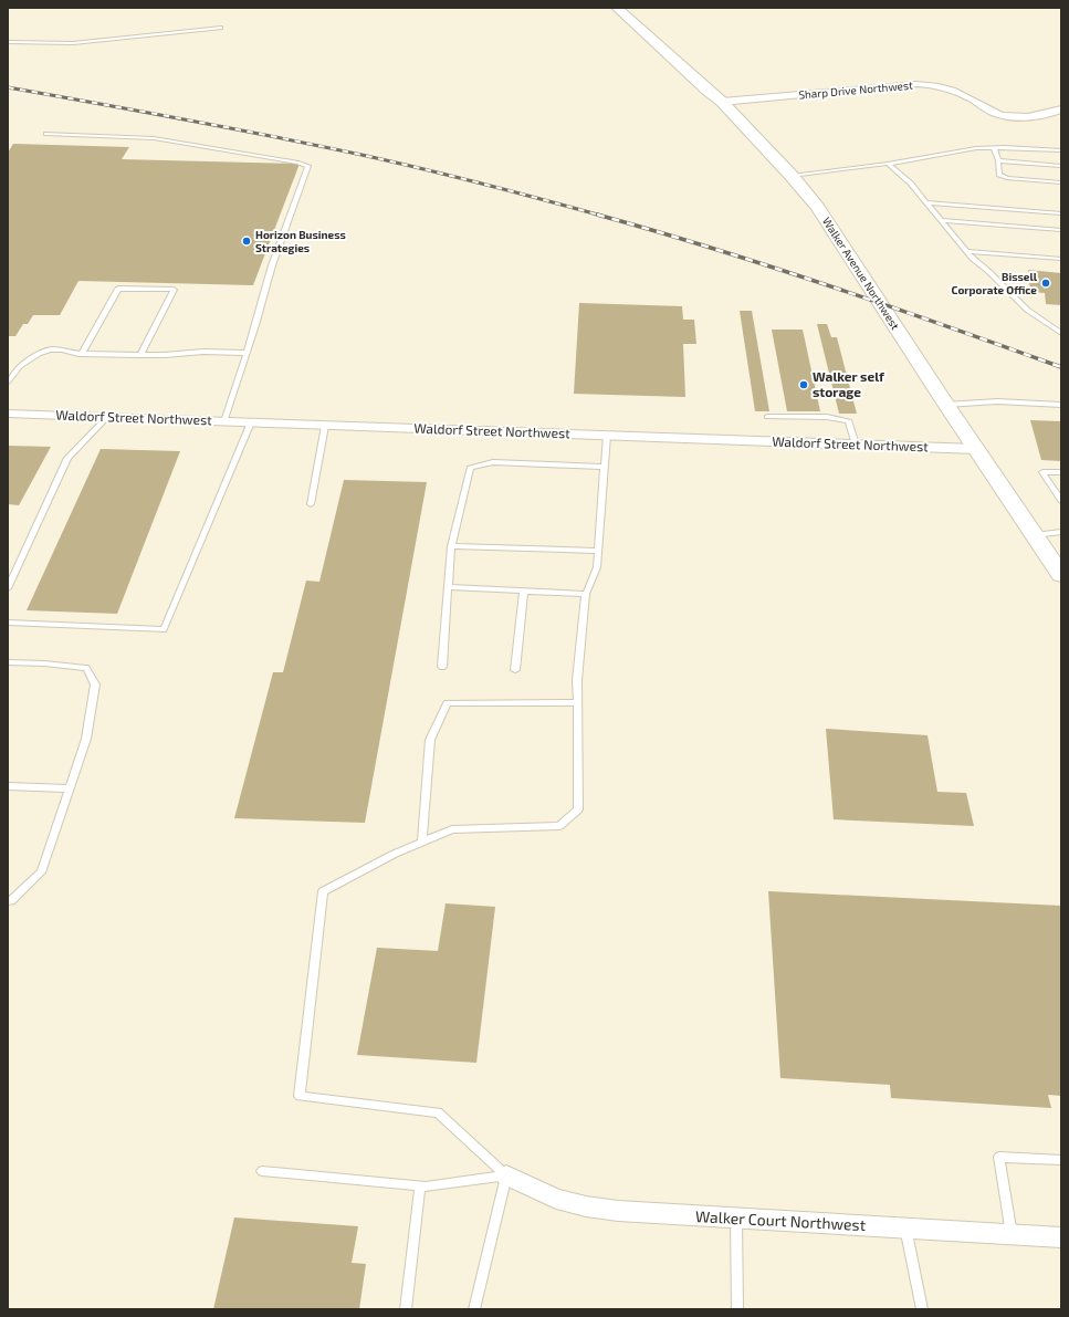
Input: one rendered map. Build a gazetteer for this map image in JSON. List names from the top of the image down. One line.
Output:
{"streets":{"main road":["Walker Avenue Northwest"],"street":["Sharp Drive Northwest","Waldorf Street Northwest","Walker Court Northwest"]},"crossings":[["Sharp Drive Northwest","Walker Avenue Northwest"],["Walker Avenue Northwest","Waldorf Street Northwest"]],"places":["Horizon Business Strategies","Bissell Corporate Office","Walker self storage"]}
